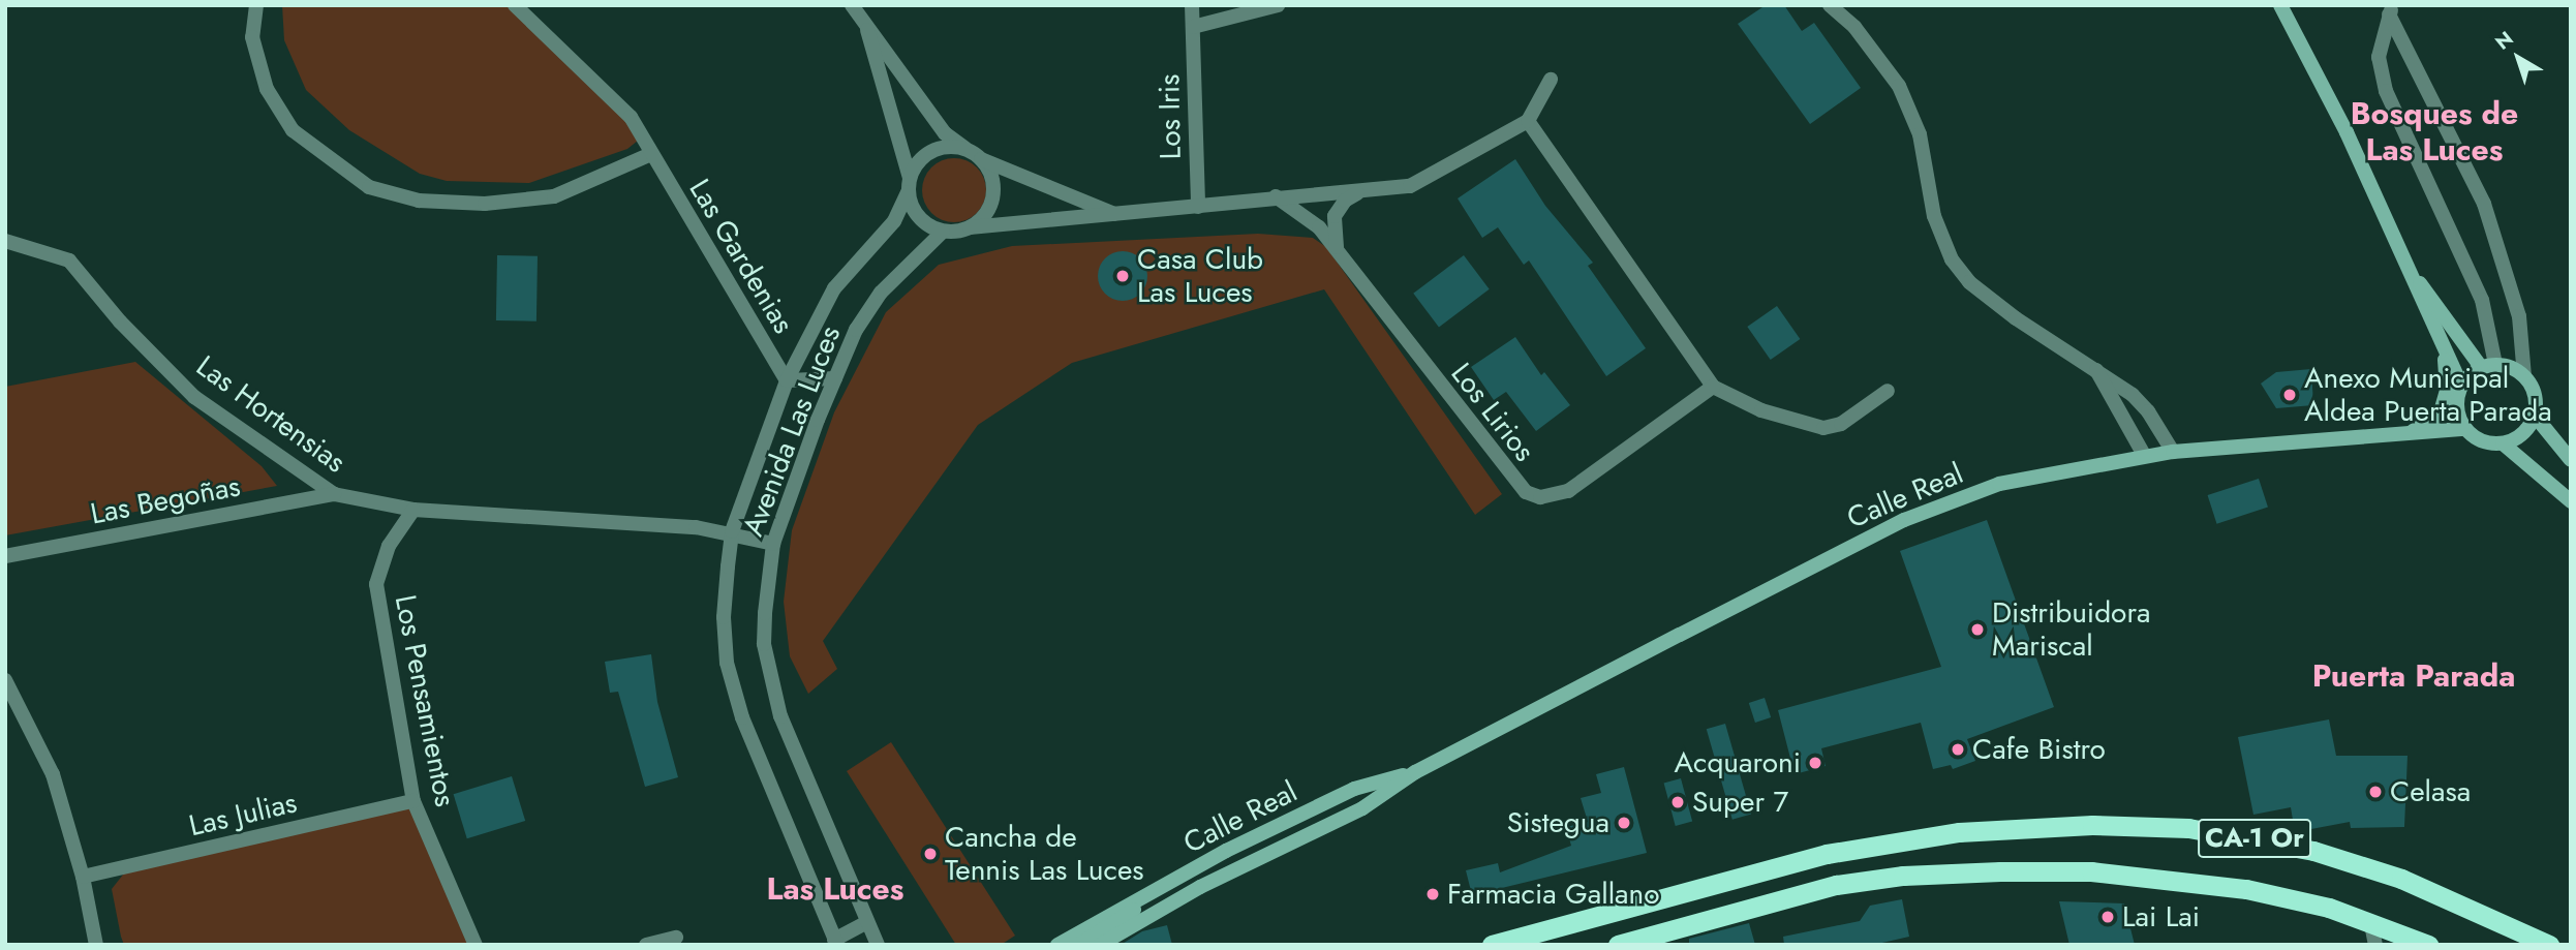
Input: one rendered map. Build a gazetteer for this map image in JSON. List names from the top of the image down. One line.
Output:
{"streets":{"highway":["CA-1 Or"],"main road":["Calle Real"],"street":["Los Iris","Las Gardenias","Los Lirios","Las Hortensias","Avenida Las Luces","Las Begoñas","Los Pensamientos","Las Julias"]},"crossings":[["Las Gardenias","Avenida Las Luces"],["Las Hortensias","Avenida Las Luces"],["Las Hortensias","Las Begoñas"],["Las Hortensias","Los Pensamientos"],["Los Pensamientos","Las Julias"]],"districts":["Bosques de Las Luces","Puerta Parada","Las Luces"],"places":["Casa Club Las Luces","Anexo Municipal Aldea Puerta Parada","Distribuidora Mariscal","Cafe Bistro","Acquaroni","Celasa","Super 7","Sistegua","Cancha de Tennis Las Luces","Farmacia Gallano","Lai Lai"],"north":"top left"}
